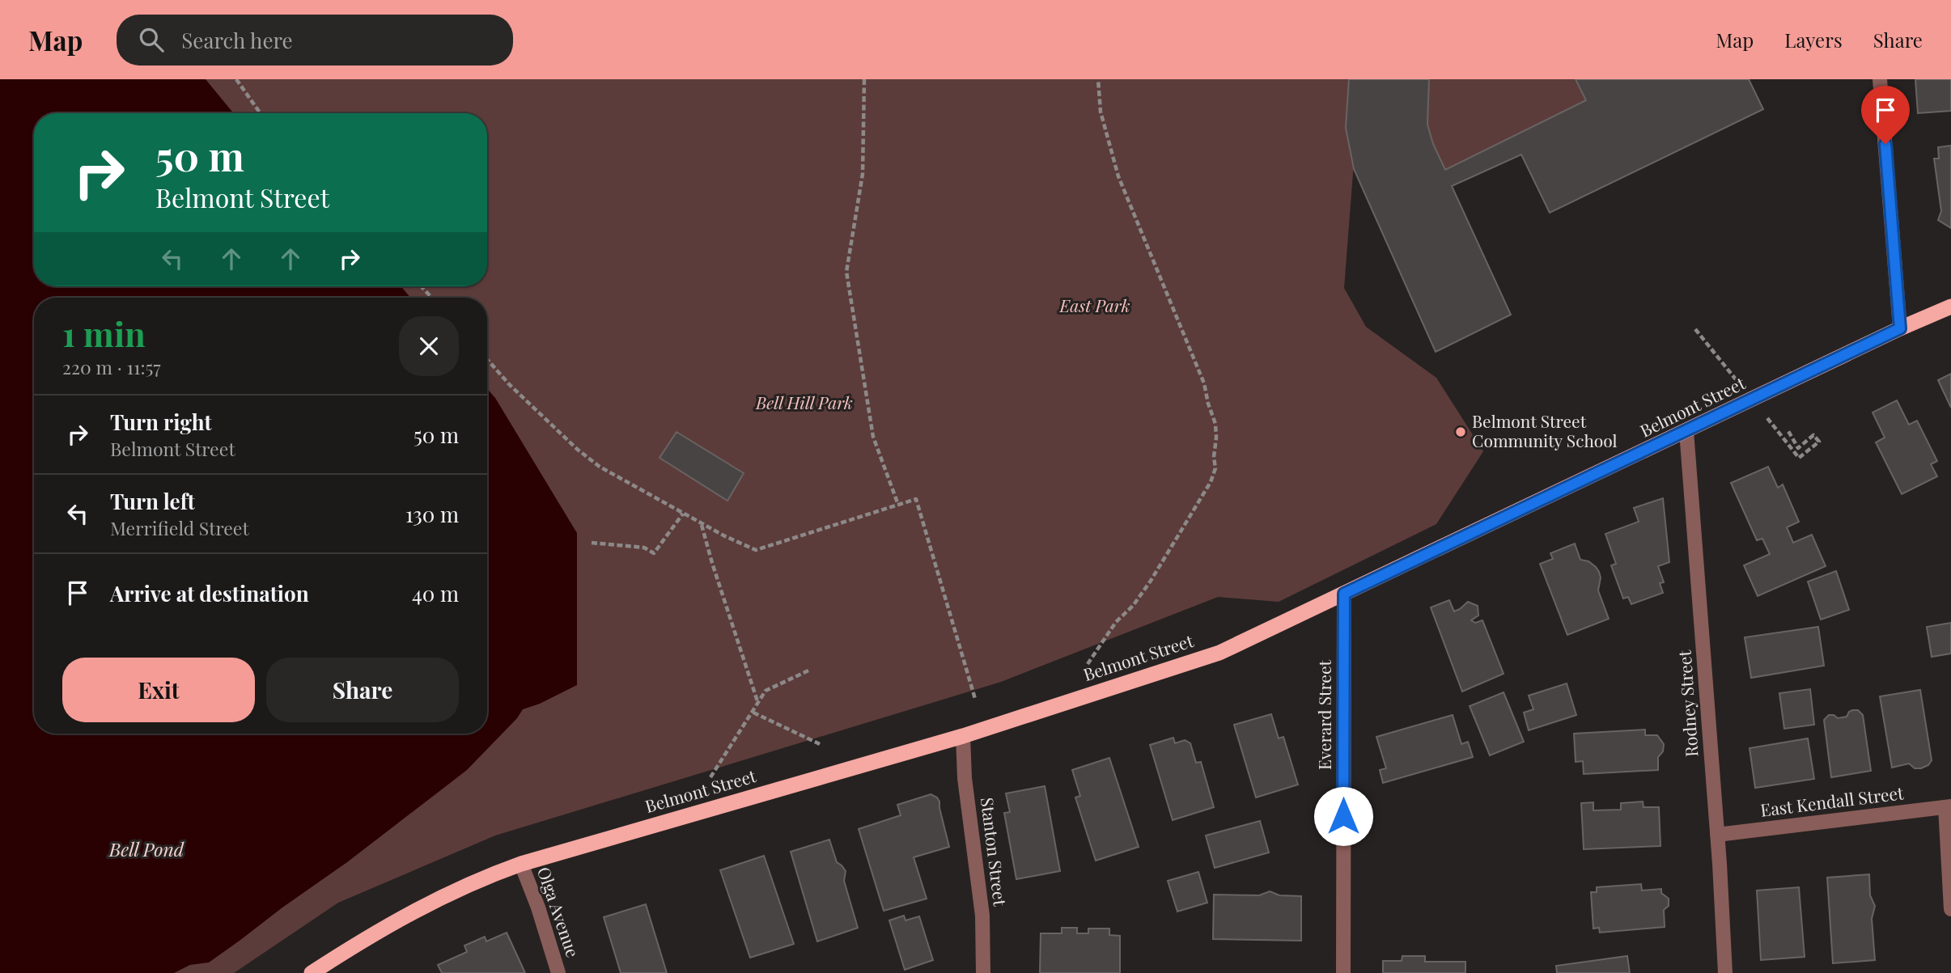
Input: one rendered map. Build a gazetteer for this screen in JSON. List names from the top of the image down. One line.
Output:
{"streets":{"highway":["Belmont Street"],"street":["Rodney Street","Everard Street","East Kendall Street","Stanton Street","Olga Avenue"]},"crossings":[["Belmont Street","Rodney Street"],["Belmont Street","Everard Street"],["Belmont Street","Stanton Street"],["Belmont Street","Olga Avenue"],["Rodney Street","East Kendall Street"]],"water":["Bell Pond"],"parks":["East Park","Bell Hill Park"],"places":["Belmont Street Community School"],"page":{"header":"Map","search":"Search here","nav":["Map","Layers","Share"],"turn":["50 m","Belmont Street"],"heading":["1 min","220 m · 11:57"],"list":[{"name":"Turn right","note":"Belmont Street","value":"50 m"},{"name":"Turn left","note":"Merrifield Street","value":"130 m"},{"name":"Arrive at destination","value":"40 m"}],"buttons":["Exit","Share"]}}
